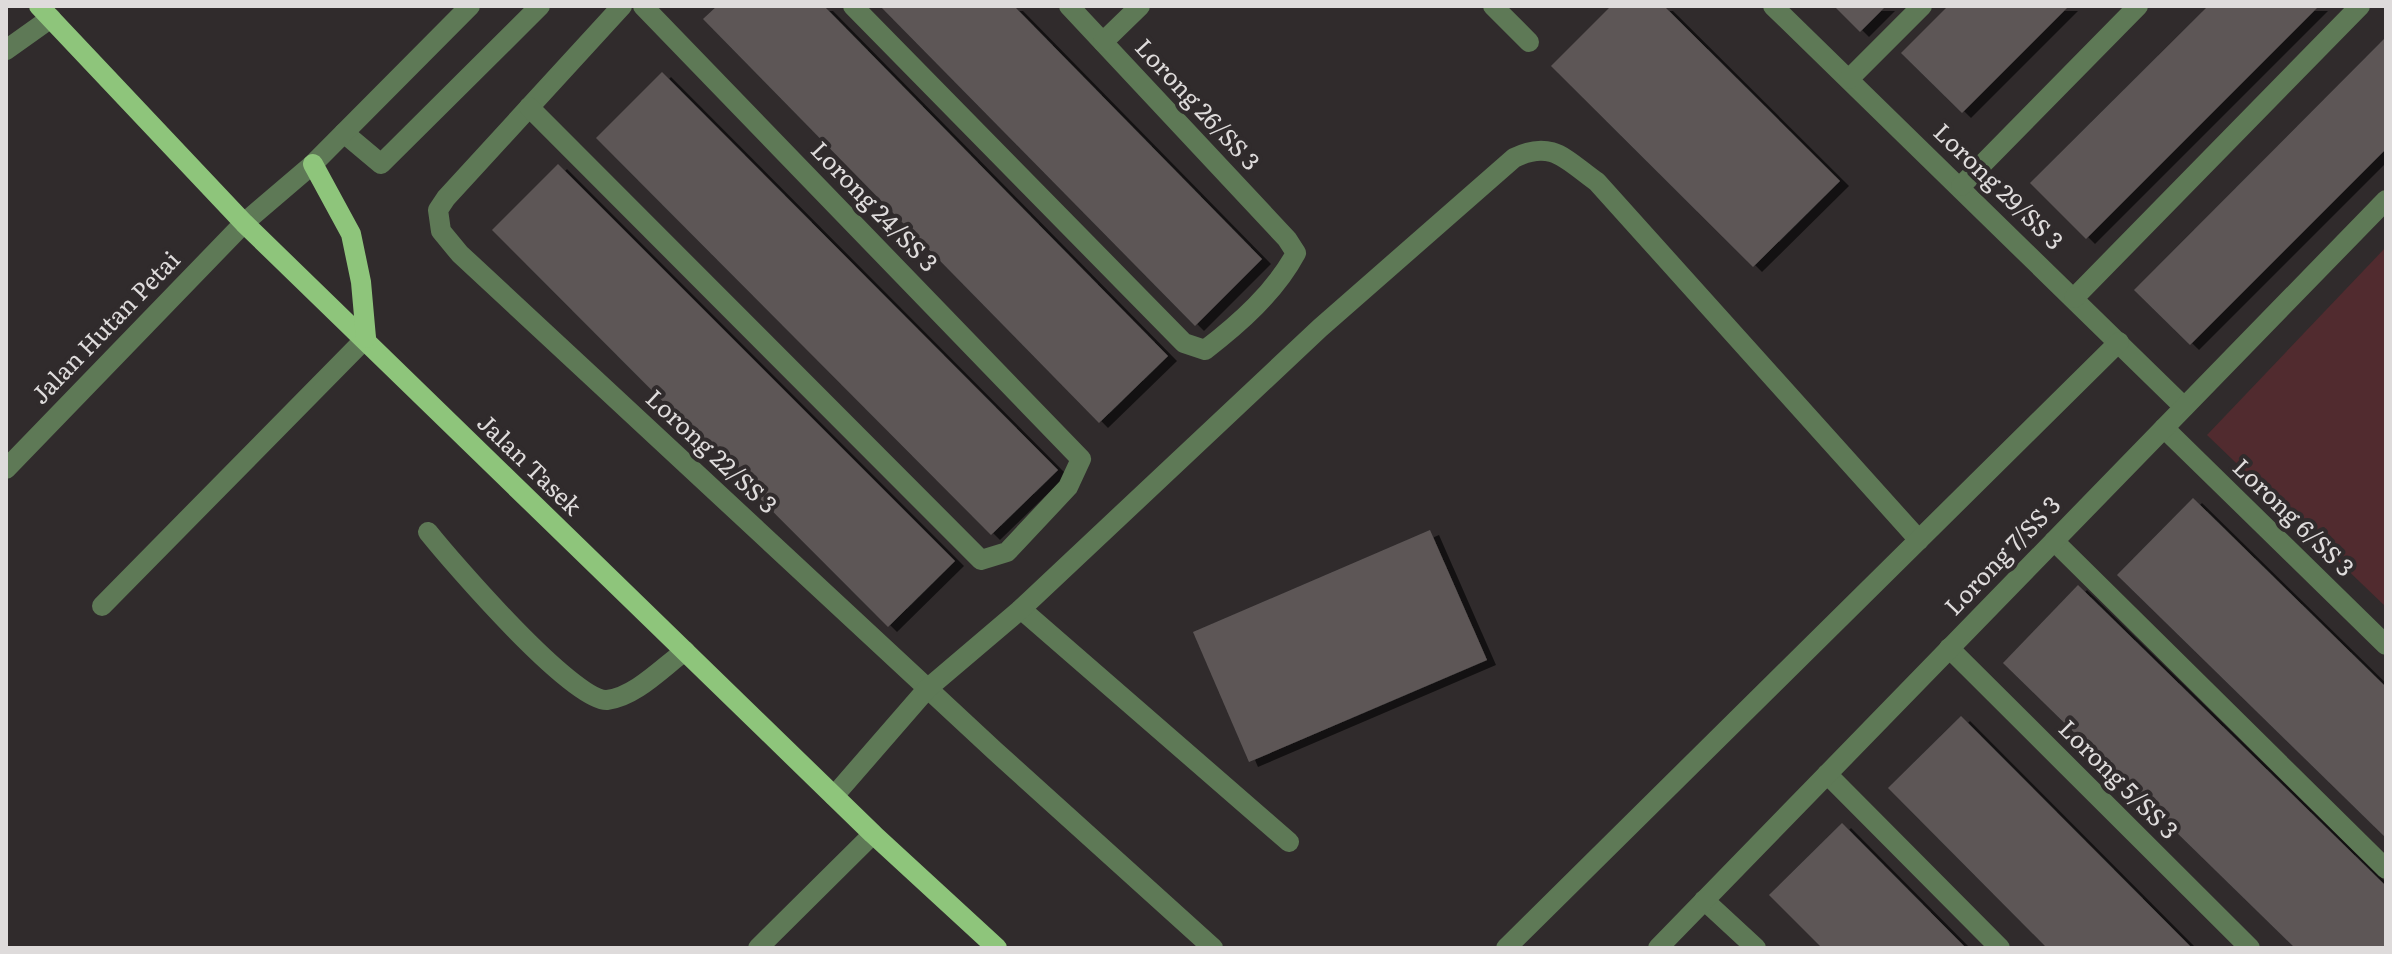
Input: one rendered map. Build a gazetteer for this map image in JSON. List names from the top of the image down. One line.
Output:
{"streets":{"main road":["Jalan Tasek"],"street":["Lorong 26/SS 3","Lorong 29/SS 3","Lorong 24/SS 3","Jalan Hutan Petai","Lorong 22/SS 3","Lorong 6/SS 3","Lorong 7/SS 3","Lorong 5/SS 3"]},"crossings":[["Lorong 29/SS 3","Lorong 7/SS 3"],["Lorong 24/SS 3","Lorong 22/SS 3"],["Jalan Hutan Petai","Jalan Tasek"],["Lorong 6/SS 3","Lorong 7/SS 3"],["Lorong 7/SS 3","Lorong 5/SS 3"]]}
